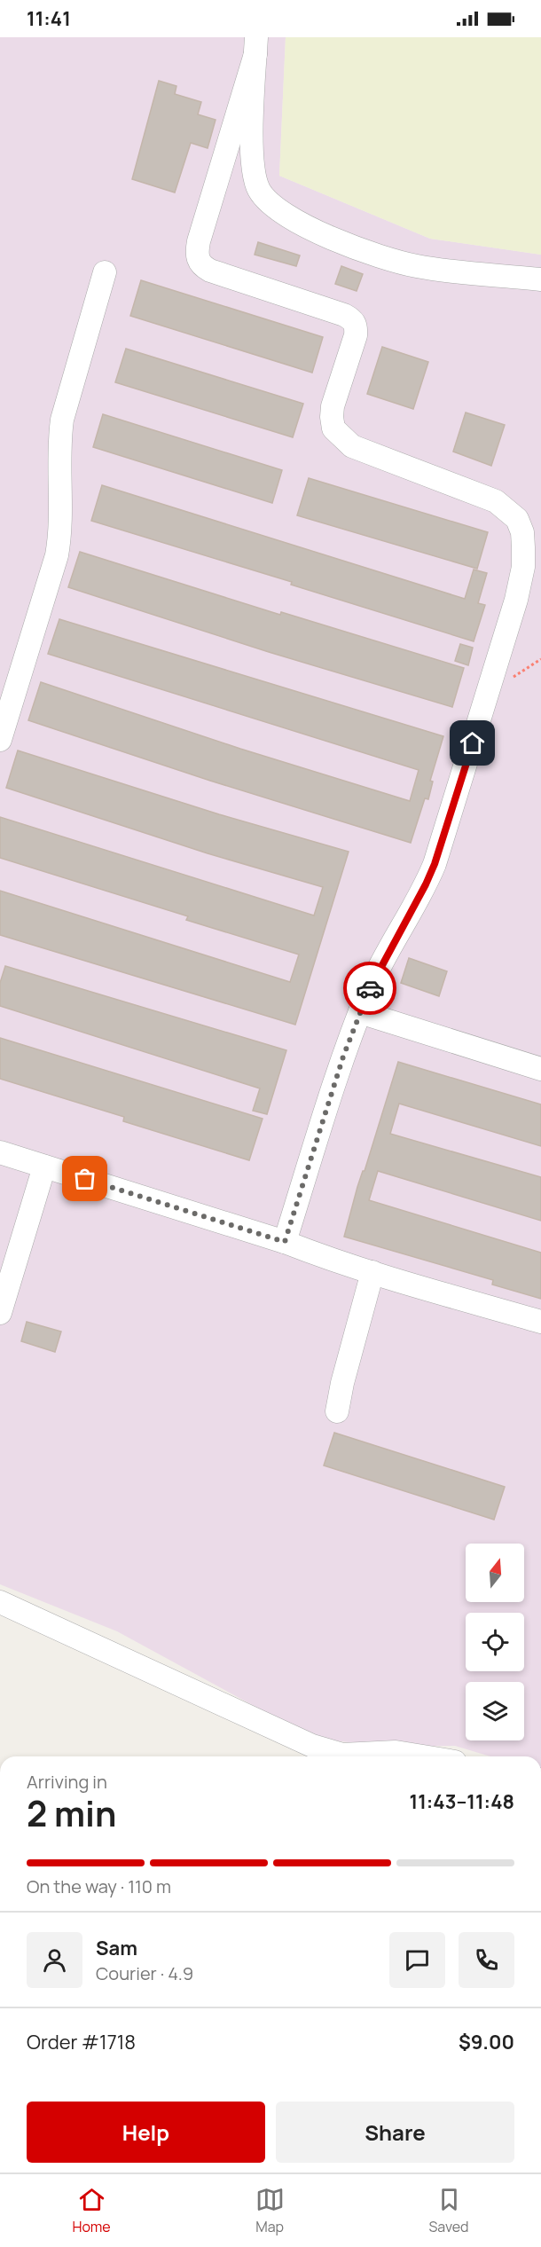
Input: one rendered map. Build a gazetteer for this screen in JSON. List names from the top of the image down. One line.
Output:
{"north":"top","page":{"status":"11:41","heading":["2 min","Arriving in","11:43–11:48"],"panel":["Sam","Courier · 4.9","Order #1718","$9.00"],"bar":"On the way · 110 m","buttons":["Help","Share"],"tabs":["Home","Map","Saved"]}}
